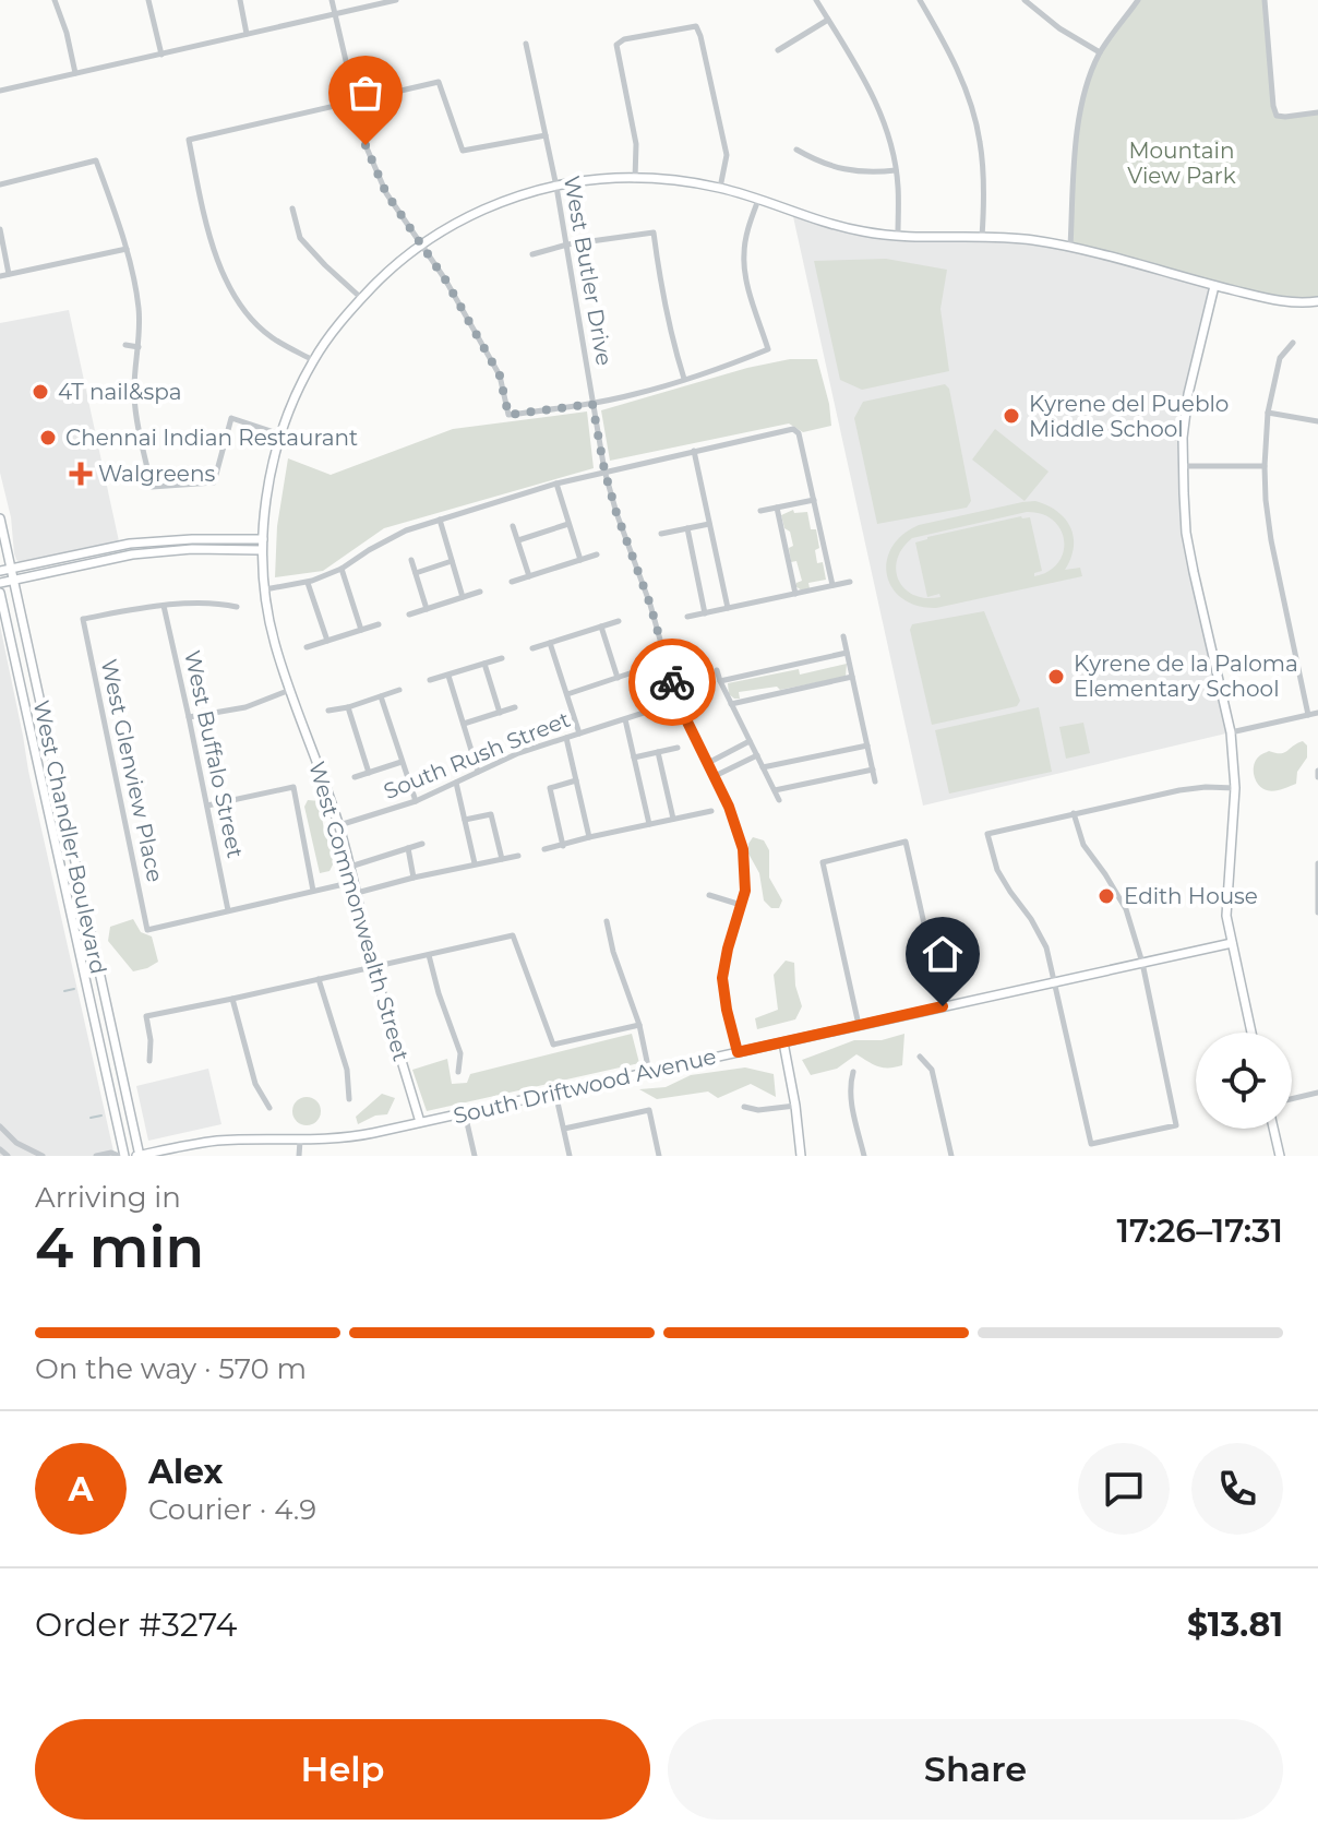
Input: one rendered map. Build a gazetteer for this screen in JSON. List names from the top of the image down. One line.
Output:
{"streets":{"street":["West Butler Drive","West Buffalo Street","South Rush Street","West Glenview Place","West Chandler Boulevard","West Commonwealth Street","South Driftwood Avenue"]},"crossings":[["West Butler Drive","South Rush Street"],["West Butler Drive","West Commonwealth Street"],["West Butler Drive","South Driftwood Avenue"],["West Buffalo Street","West Glenview Place"],["South Rush Street","West Commonwealth Street"],["West Chandler Boulevard","South Driftwood Avenue"],["West Commonwealth Street","South Driftwood Avenue"]],"parks":["Mountain View Park"],"places":{"other":["4T nail&spa","Kyrene del Pueblo Middle School","Chennai Indian Restaurant","Kyrene de la Paloma Elementary School","Edith House"],"health":["Walgreens"]},"page":{"heading":["4 min","Arriving in","17:26–17:31"],"panel":["Alex","Courier · 4.9","Order #3274","$13.81"],"bar":"On the way · 570 m","round":"A","buttons":["Help","Share"]}}
